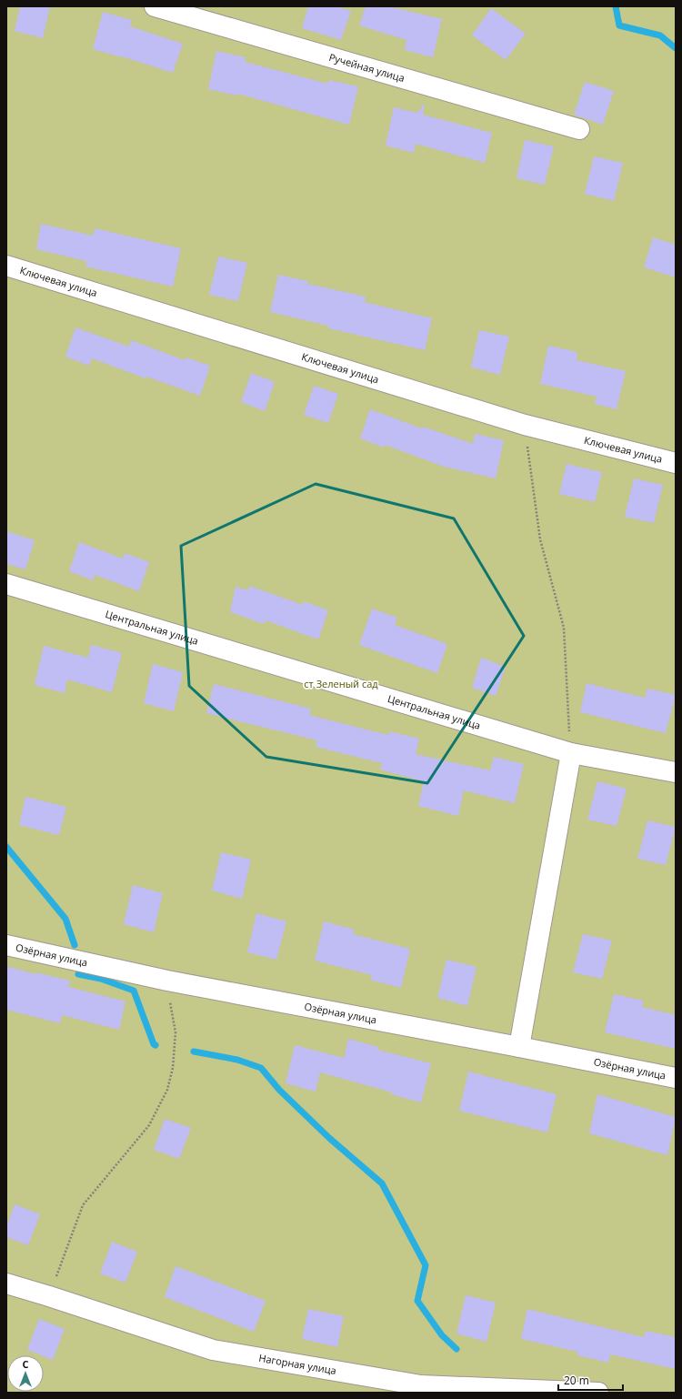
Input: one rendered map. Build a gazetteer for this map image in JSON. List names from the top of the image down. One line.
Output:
{"streets":{"street":["Ручейная улица","Ключевая улица","Центральная улица","Озёрная улица","Нагорная улица"]},"parks":["ст Зеленый сад"],"scale_bar":"20 m","north":"top"}
